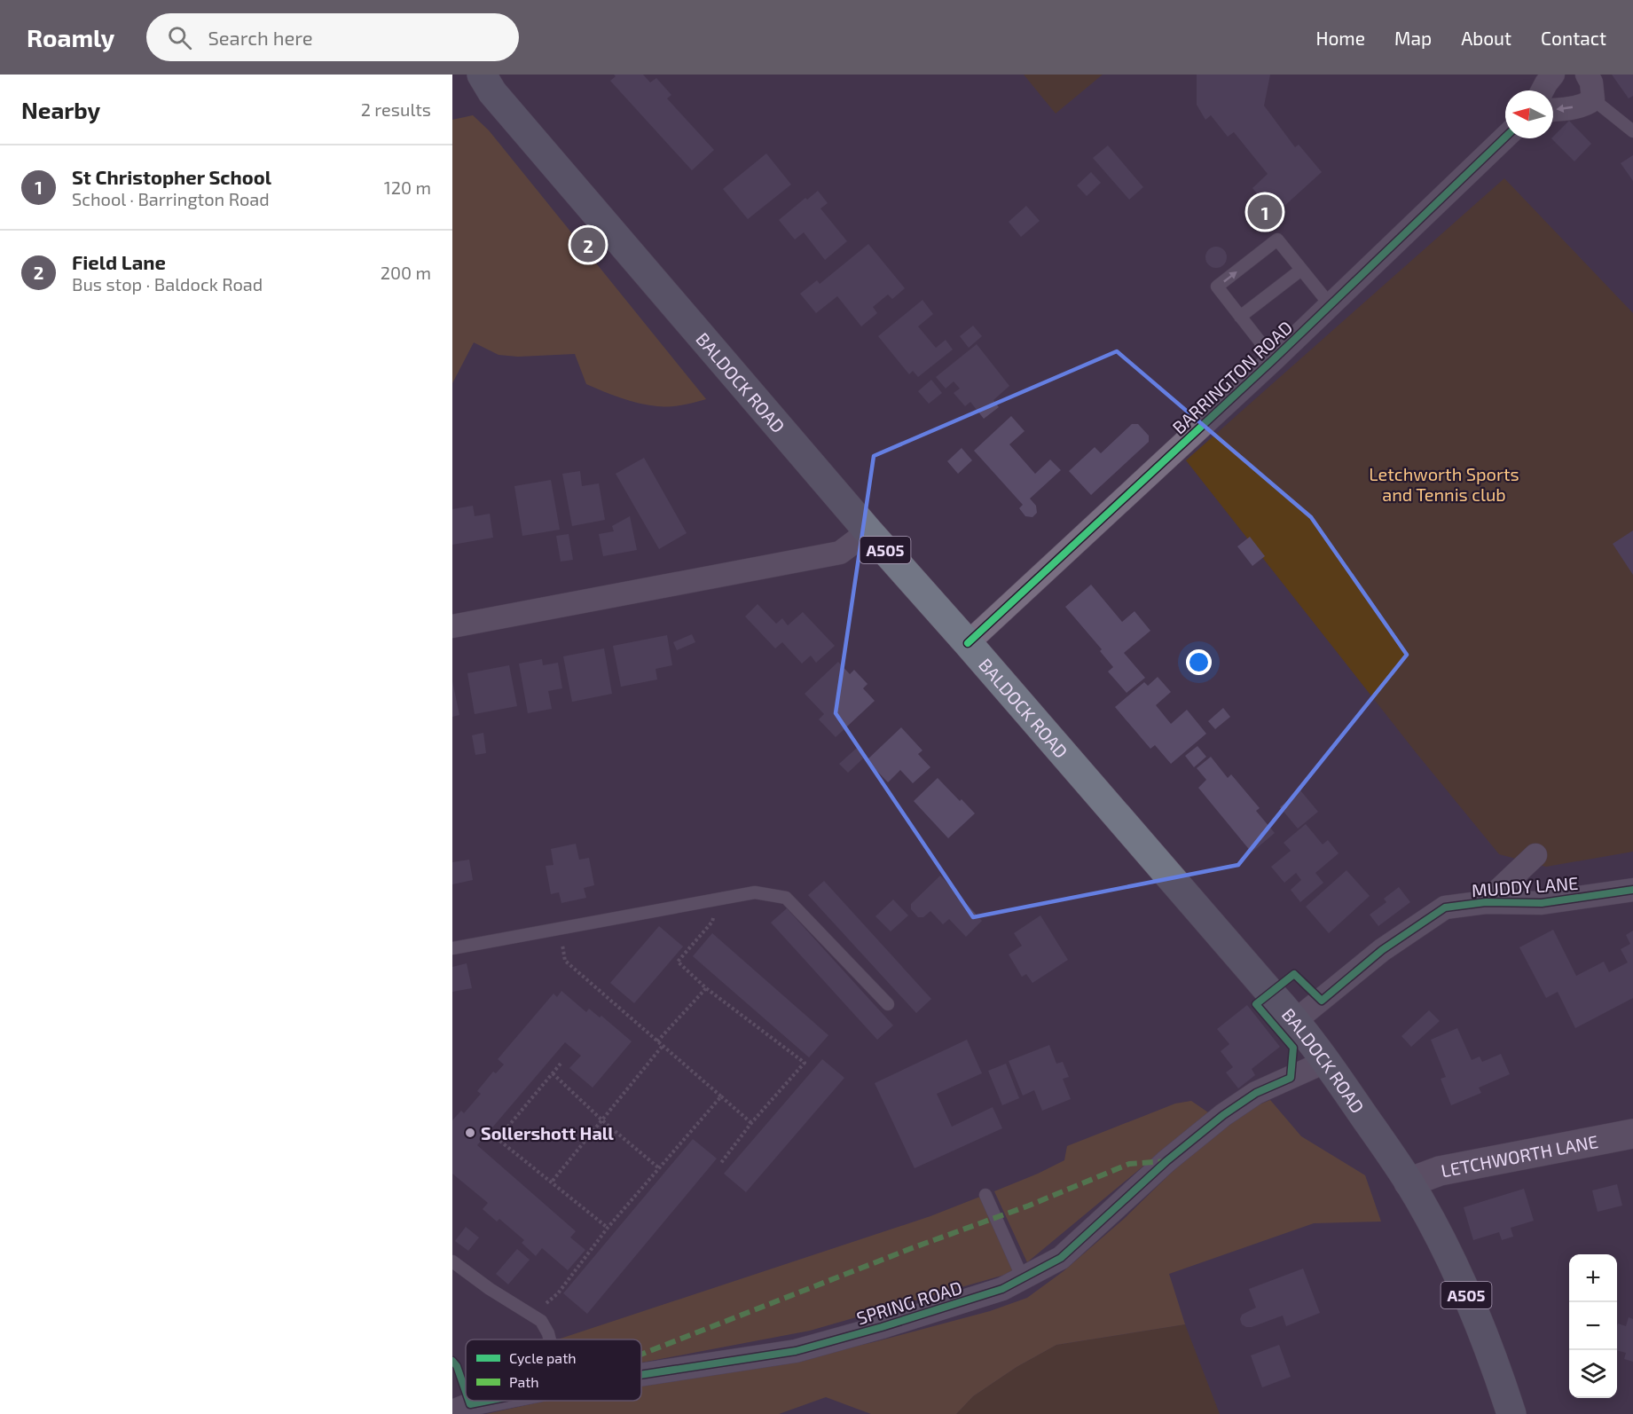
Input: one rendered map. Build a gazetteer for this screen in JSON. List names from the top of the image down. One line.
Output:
{"streets":{"main road":["BALDOCK ROAD","A505"],"street":["BARRINGTON ROAD","MUDDY LANE","LETCHWORTH LANE","SPRING ROAD"]},"crossings":[["BARRINGTON ROAD","BALDOCK ROAD"],["BALDOCK ROAD","A505"],["BALDOCK ROAD","MUDDY LANE"],["BALDOCK ROAD","LETCHWORTH LANE"],["BALDOCK ROAD","SPRING ROAD"],["A505","LETCHWORTH LANE"]],"parks":["Letchworth Sports and Tennis club"],"places":["Sollershott Hall"],"legend":["Cycle path","Path"],"north":"left","page":{"header":"Roamly","search":"Search here","nav":["Home","Map","About","Contact"],"heading":["Nearby","2 results"],"list":[{"mark":"1","name":"St Christopher School","note":"School · Barrington Road","value":"120 m"},{"mark":"2","name":"Field Lane","note":"Bus stop · Baldock Road","value":"200 m"}],"pins":["1","2"],"map_buttons":["+","−"]}}
